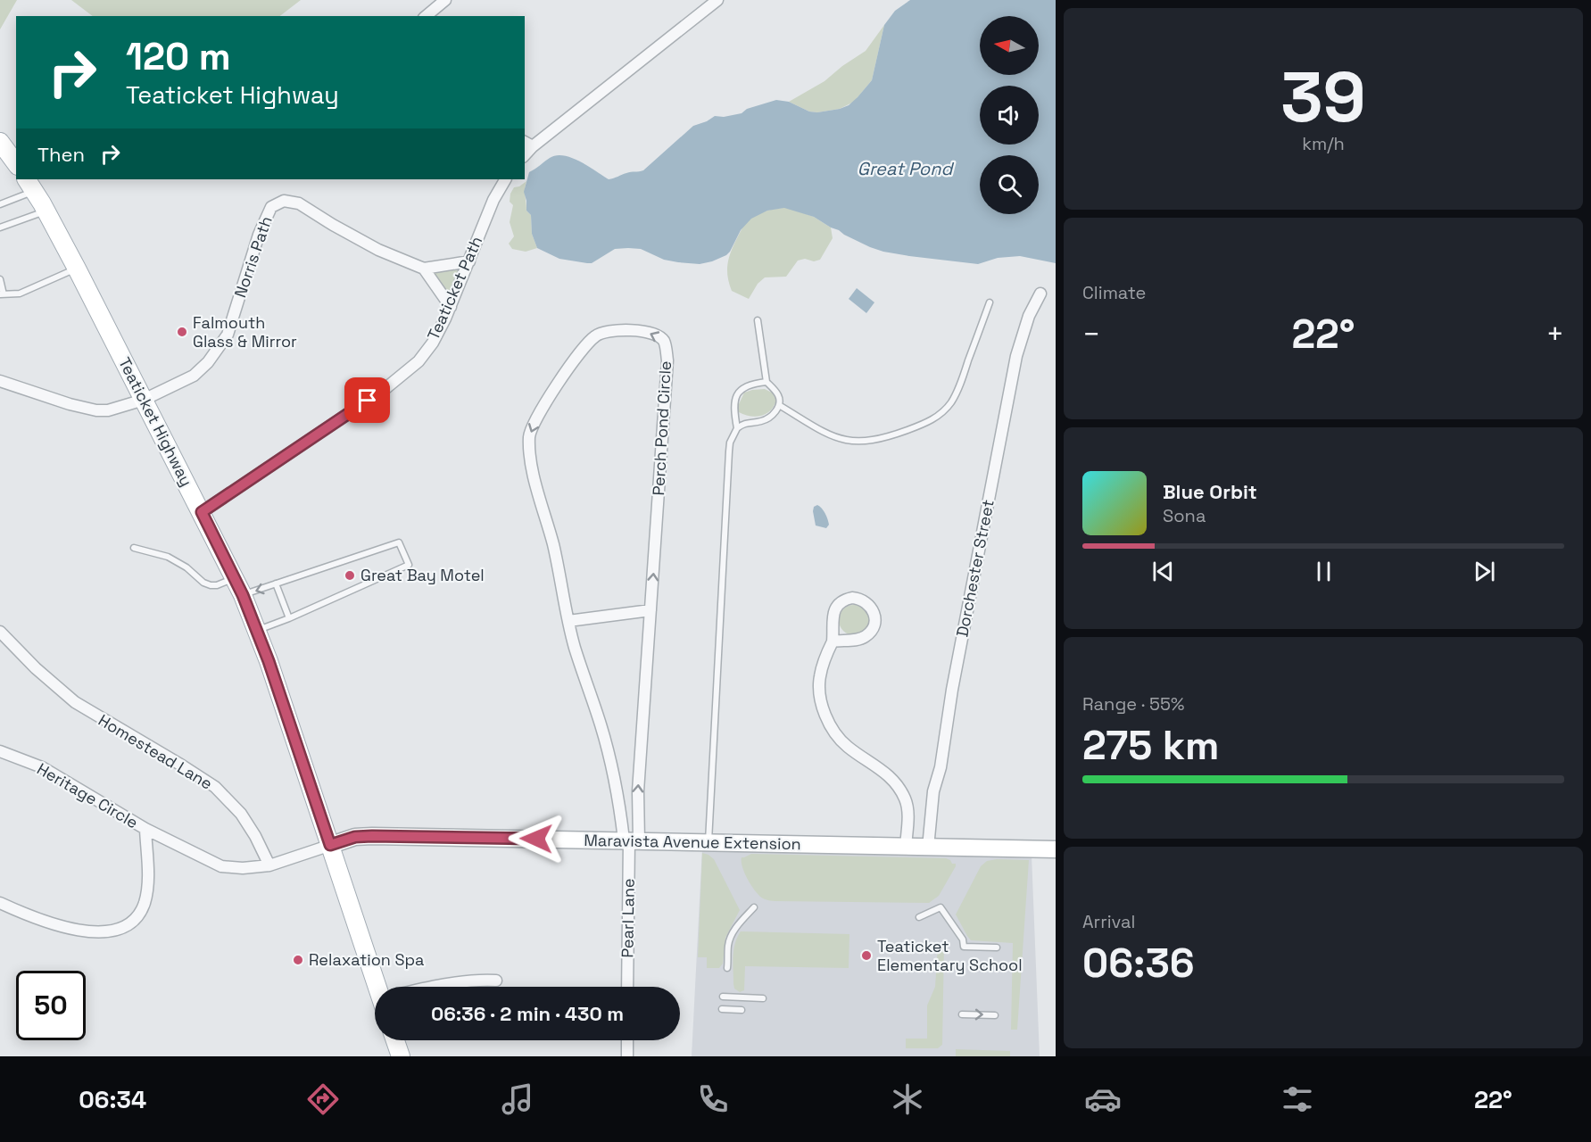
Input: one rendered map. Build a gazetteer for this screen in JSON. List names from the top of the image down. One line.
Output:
{"streets":{"main road":["Teaticket Highway","Maravista Avenue Extension"],"street":["Norris Path","Teaticket Path","Perch Pond Circle","Dorchester Street","Homestead Lane","Heritage Circle","Pearl Lane"]},"crossings":[["Norris Path","Teaticket Highway"],["Teaticket Path","Teaticket Highway"],["Teaticket Highway","Maravista Avenue Extension"],["Perch Pond Circle","Maravista Avenue Extension"],["Perch Pond Circle","Pearl Lane"],["Dorchester Street","Maravista Avenue Extension"],["Homestead Lane","Heritage Circle"],["Maravista Avenue Extension","Pearl Lane"]],"water":["Great Pond"],"places":["Falmouth Glass & Mirror","Great Bay Motel","Teaticket Elementary School","Relaxation Spa"],"north":"left","page":{"tile":[["39","km/h"],"Climate",["Range · 55%","275 km"],["Arrival","06:36"]],"turn":["120 m","Teaticket Highway"],"then":"Then","heat":["−","22°","+"],"song":["Blue Orbit","Sona"],"limit":"50","trip":"06:36 · 2 min · 430 m","tabs":["06:34","22°"]}}
